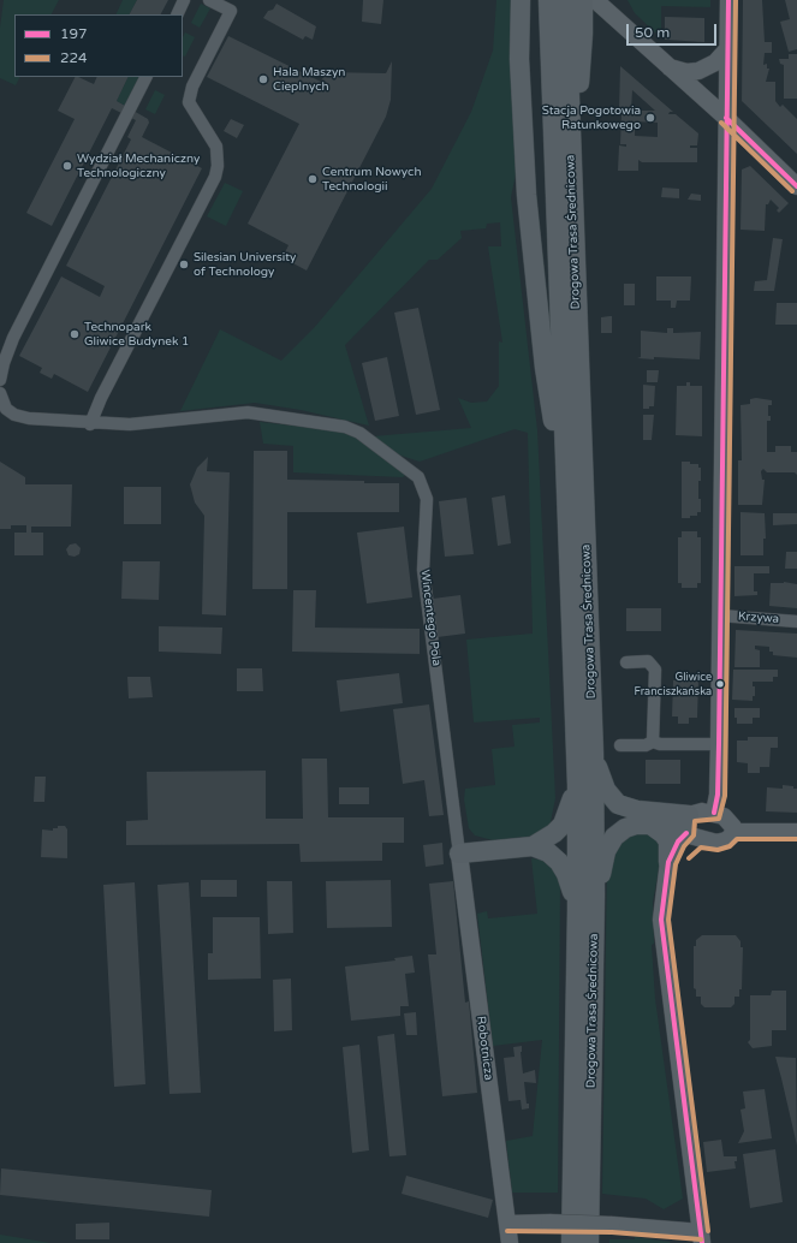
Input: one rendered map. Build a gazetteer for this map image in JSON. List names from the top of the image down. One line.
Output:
{"streets":{"main road":["Drogowa Trasa Średnicowa"],"street":["Wincentego Pola","Krzywa","Robotnicza"]},"crossings":[["Wincentego Pola","Robotnicza"]],"places":["Hala Maszyn Cieplnych","Stacja Pogotowia Ratunkowego","Wydział Mechaniczny Technologiczny","Centrum Nowych Technologii","Silesian University of Technology","Technopark Gliwice Budynek 1","Gliwice Franciszkańska"],"lines":["transit line 197","transit line 224"],"legend":["197","224"],"scale_bar":"50 m"}
